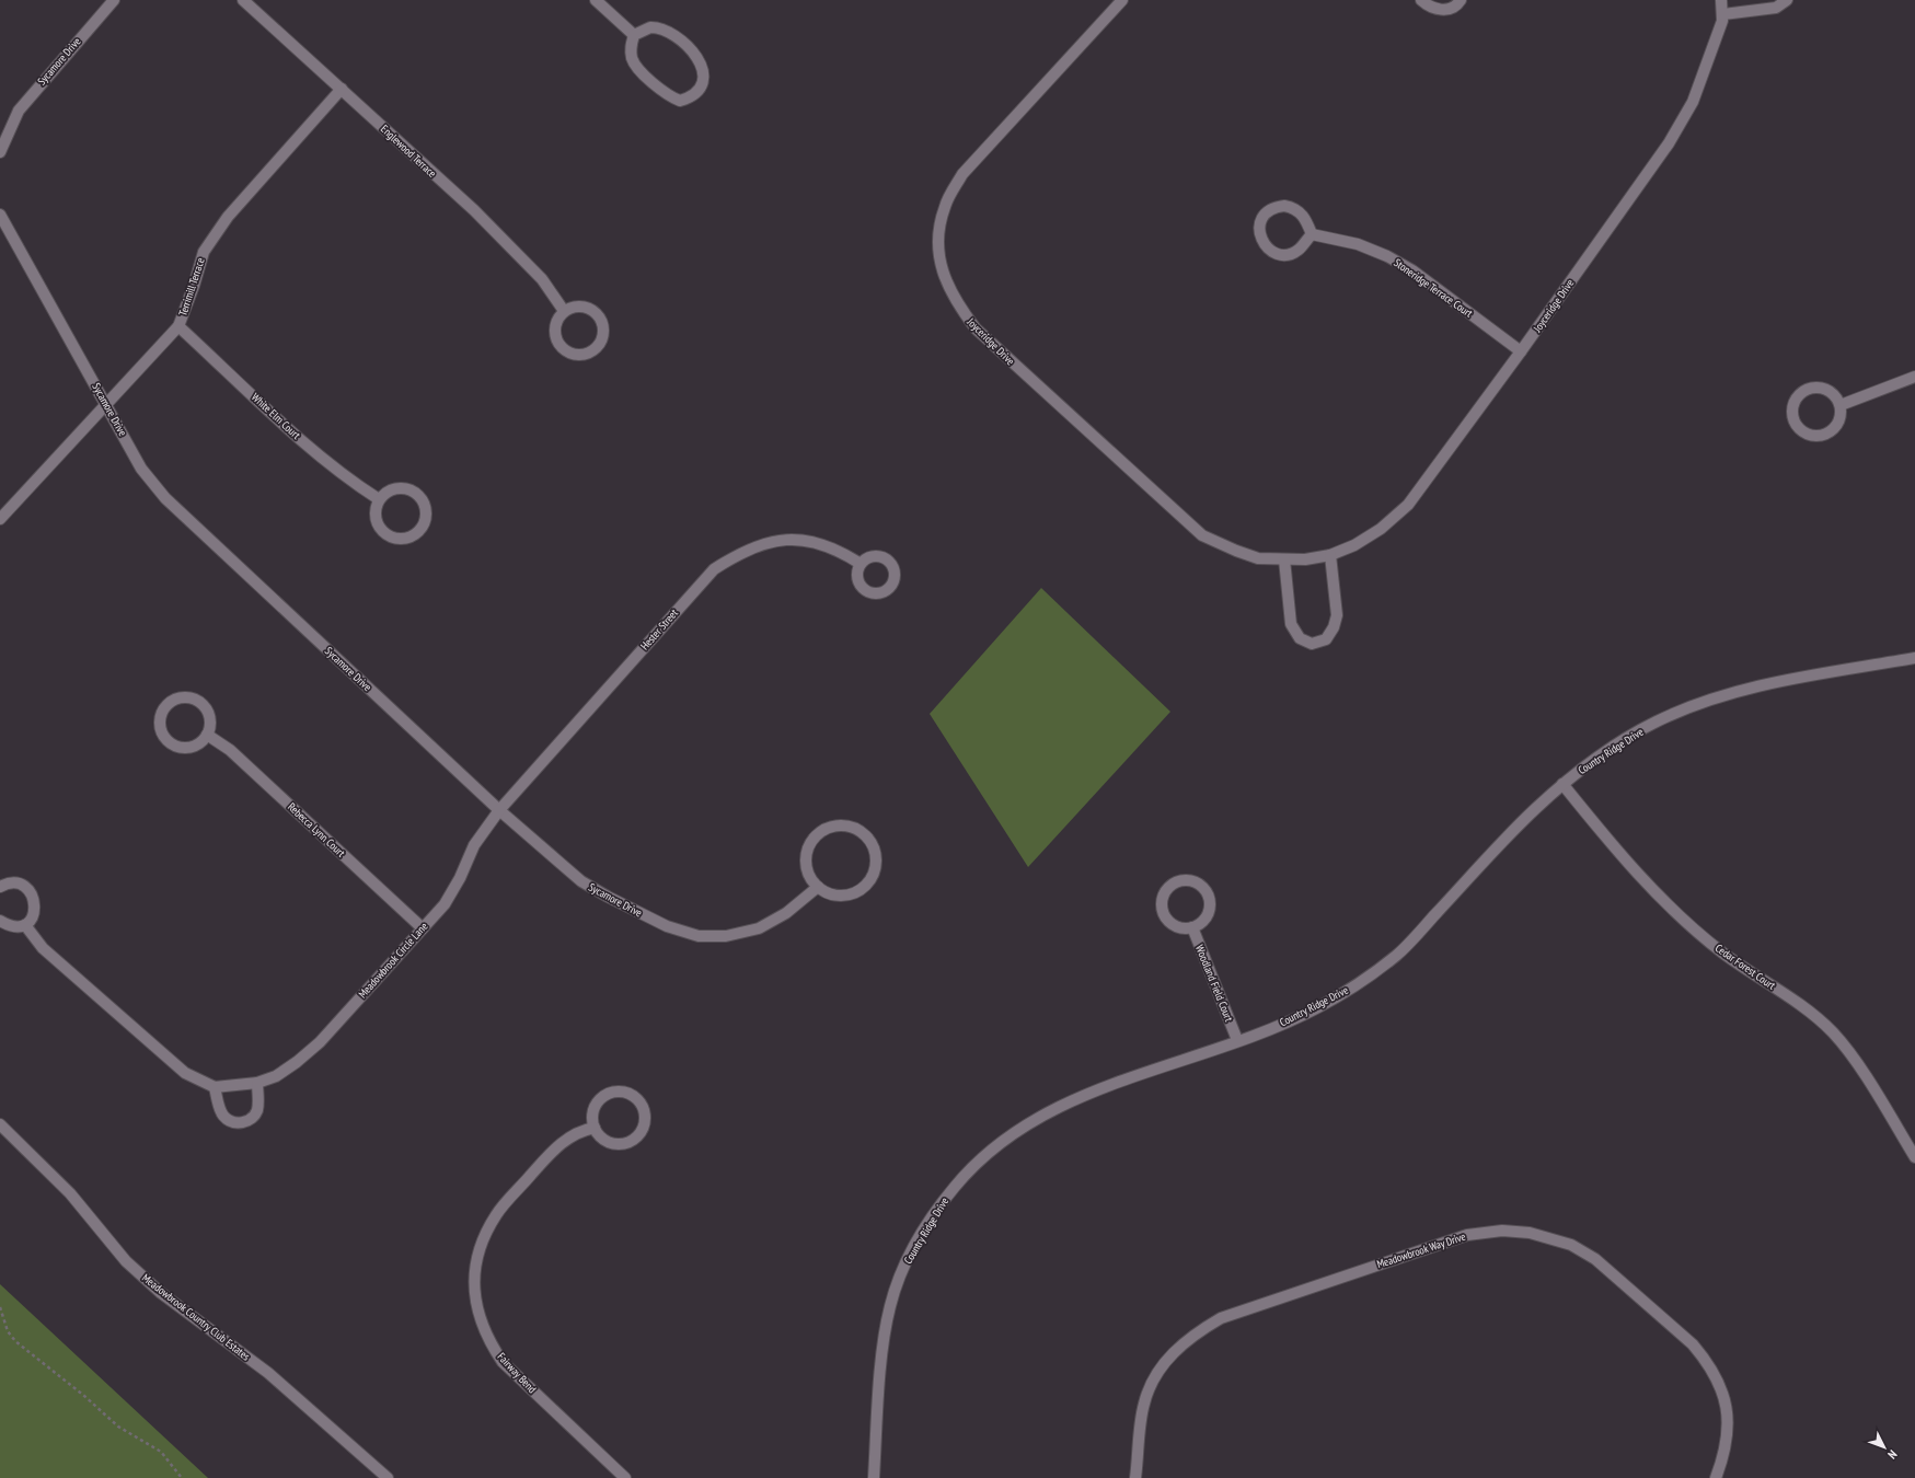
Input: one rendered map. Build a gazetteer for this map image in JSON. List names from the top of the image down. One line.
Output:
{"streets":{"street":["Sycamore Drive","Englewood Terrace","Terrimill Terrace","Stoneridge Terrace Court","Joyceridge Drive","White Elm Court","Hester Street","Country Ridge Drive","Rebecca Lynn Court","Meadowbrook Circle Lane","Cedar Forest Court","Woodland Field Court","Meadowbrook Way Drive","Meadowbrook Country Club Estates","Fairway Bend"]},"crossings":[["Sycamore Drive","Terrimill Terrace"],["Sycamore Drive","Hester Street"],["Sycamore Drive","Meadowbrook Circle Lane"],["Englewood Terrace","Terrimill Terrace"],["Terrimill Terrace","White Elm Court"],["Stoneridge Terrace Court","Joyceridge Drive"],["Hester Street","Meadowbrook Circle Lane"],["Country Ridge Drive","Cedar Forest Court"],["Country Ridge Drive","Woodland Field Court"],["Rebecca Lynn Court","Meadowbrook Circle Lane"]],"north":"bottom right"}
